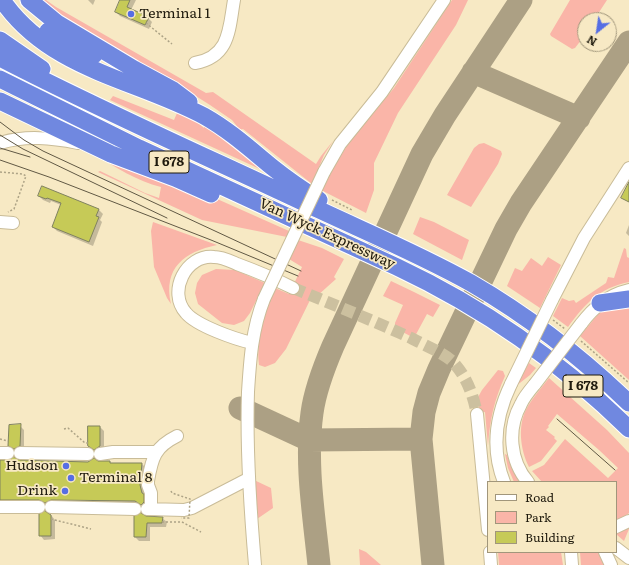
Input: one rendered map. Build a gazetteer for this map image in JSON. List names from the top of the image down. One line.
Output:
{"streets":{"highway":["I 678","Van Wyck Expressway"]},"places":["Terminal 1","Hudson","Terminal 8","Drink"],"legend":["Road","Park","Building"],"north":"bottom left"}
